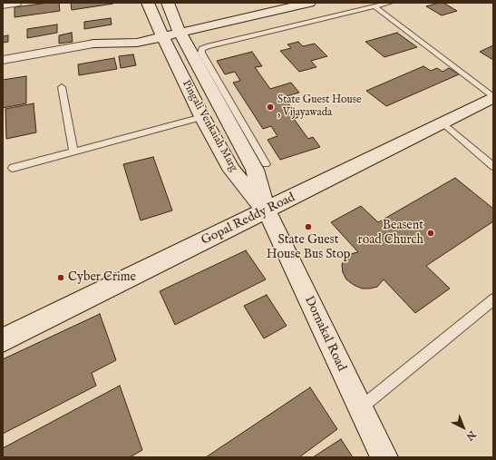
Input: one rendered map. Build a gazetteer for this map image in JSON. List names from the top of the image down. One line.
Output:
{"streets":{"street":["Pingali Venkaiah Marg","Gopal Reddy Road","Dornakal Road"]},"crossings":[["Pingali Venkaiah Marg","Gopal Reddy Road"],["Pingali Venkaiah Marg","Dornakal Road"],["Gopal Reddy Road","Dornakal Road"]],"places":["State Guest House , Vijayawada","State Guest House Bus Stop","Beasent road Church","Cyber Crime"],"north":"bottom right"}
